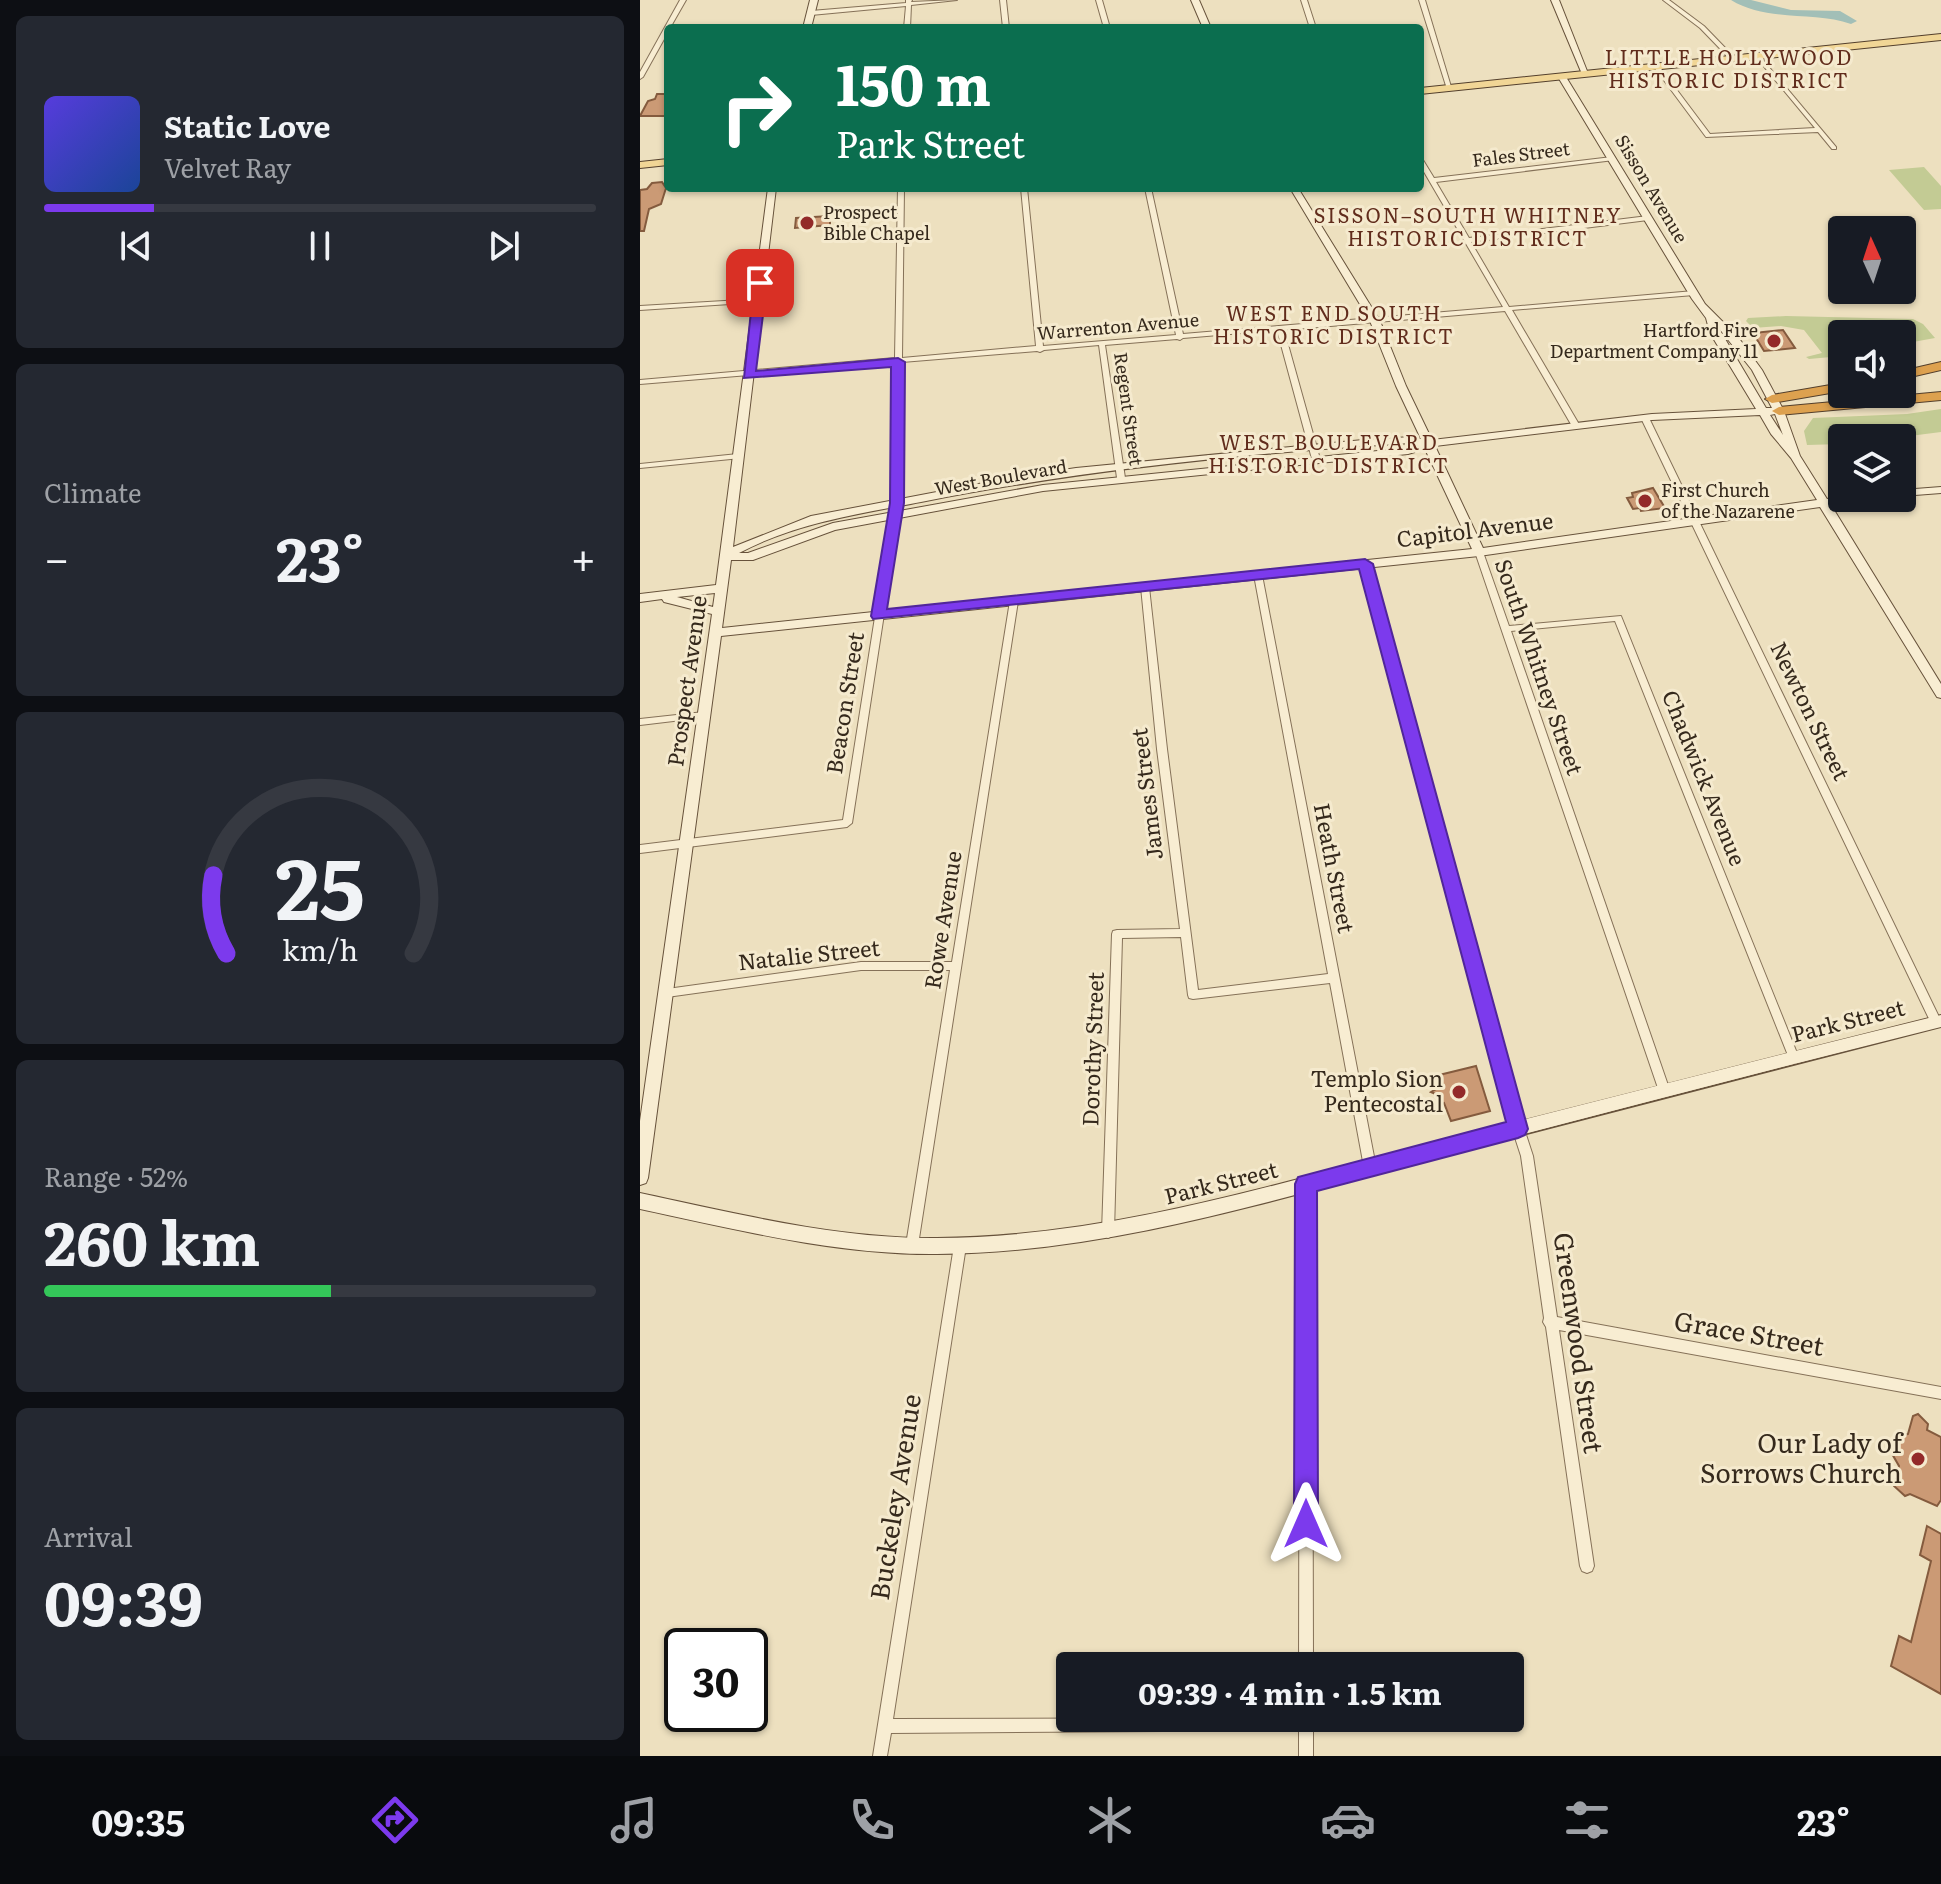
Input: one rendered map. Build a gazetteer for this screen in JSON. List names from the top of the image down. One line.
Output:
{"streets":{"main road":["Sisson Avenue","West Boulevard","Capitol Avenue","South Whitney Street","Prospect Avenue","Park Street"],"street":["Fales Street","Warrenton Avenue","Regent Street","Beacon Street","Newton Street","Chadwick Avenue","James Street","Heath Street","Rowe Avenue","Natalie Street","Dorothy Street","Grace Street","Greenwood Street","Buckeley Avenue"]},"crossings":[["Fales Street","Sisson Avenue"],["Sisson Avenue","Warrenton Avenue"],["Sisson Avenue","West Boulevard"],["Sisson Avenue","Capitol Avenue"],["Warrenton Avenue","Regent Street"],["Warrenton Avenue","South Whitney Street"],["Warrenton Avenue","Prospect Avenue"],["Warrenton Avenue","Beacon Street"],["Regent Street","West Boulevard"],["West Boulevard","South Whitney Street"],["West Boulevard","Prospect Avenue"],["West Boulevard","Beacon Street"],["West Boulevard","Newton Street"],["Capitol Avenue","South Whitney Street"],["Capitol Avenue","Prospect Avenue"],["Capitol Avenue","Beacon Street"],["Capitol Avenue","Newton Street"],["Capitol Avenue","James Street"],["Capitol Avenue","Heath Street"],["Capitol Avenue","Rowe Avenue"],["Capitol Avenue","Greenwood Street"],["South Whitney Street","Chadwick Avenue"],["South Whitney Street","Park Street"],["Prospect Avenue","Beacon Street"],["Prospect Avenue","Natalie Street"],["Newton Street","Park Street"],["Chadwick Avenue","Park Street"],["James Street","Heath Street"],["James Street","Dorothy Street"],["Heath Street","Park Street"],["Rowe Avenue","Natalie Street"],["Rowe Avenue","Park Street"],["Park Street","Dorothy Street"],["Park Street","Greenwood Street"],["Park Street","Buckeley Avenue"],["Grace Street","Greenwood Street"]],"districts":["LITTLE HOLLYWOOD HISTORIC DISTRICT","SISSON–SOUTH WHITNEY HISTORIC DISTRICT","WEST END SOUTH HISTORIC DISTRICT","WEST BOULEVARD HISTORIC DISTRICT"],"places":["Prospect Bible Chapel","Hartford Fire Department Company 11","First Church of the Nazarene","Templo Sion Pentecostal","Our Lady of Sorrows Church"],"north":"top","page":{"turn":["150 m","Park Street"],"song":["Static Love","Velvet Ray"],"tile":["Climate",["Range · 52%","260 km"],["Arrival","09:39"]],"heat":["−","23°","+"],"limit":"30","trip":"09:39 · 4 min · 1.5 km","tabs":["09:35","23°"],"gauge":["25","km/h"]}}
